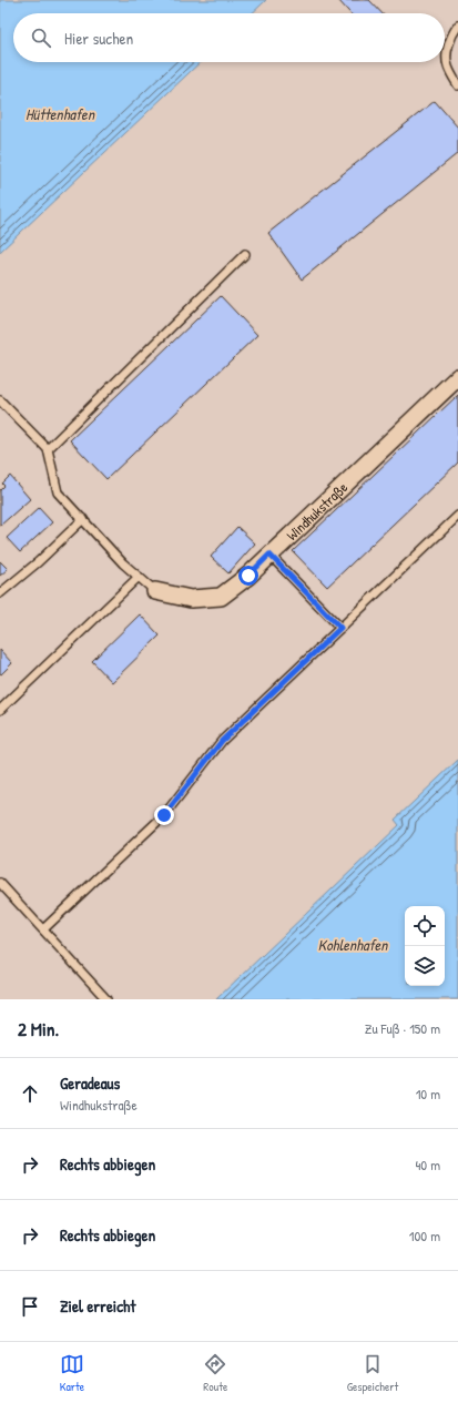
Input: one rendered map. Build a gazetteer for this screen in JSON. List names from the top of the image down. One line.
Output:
{"streets":{"street":["Windhukstraße"]},"water":["Hüttenhafen","Kohlenhafen"],"page":{"search":"Hier suchen","heading":["2 Min.","Zu Fuß · 150 m"],"list":[["Geradeaus","Windhukstraße","10 m"],["Rechts abbiegen","40 m"],["Rechts abbiegen","100 m"],"Ziel erreicht"],"nav":["Karte","Route","Gespeichert"]}}
